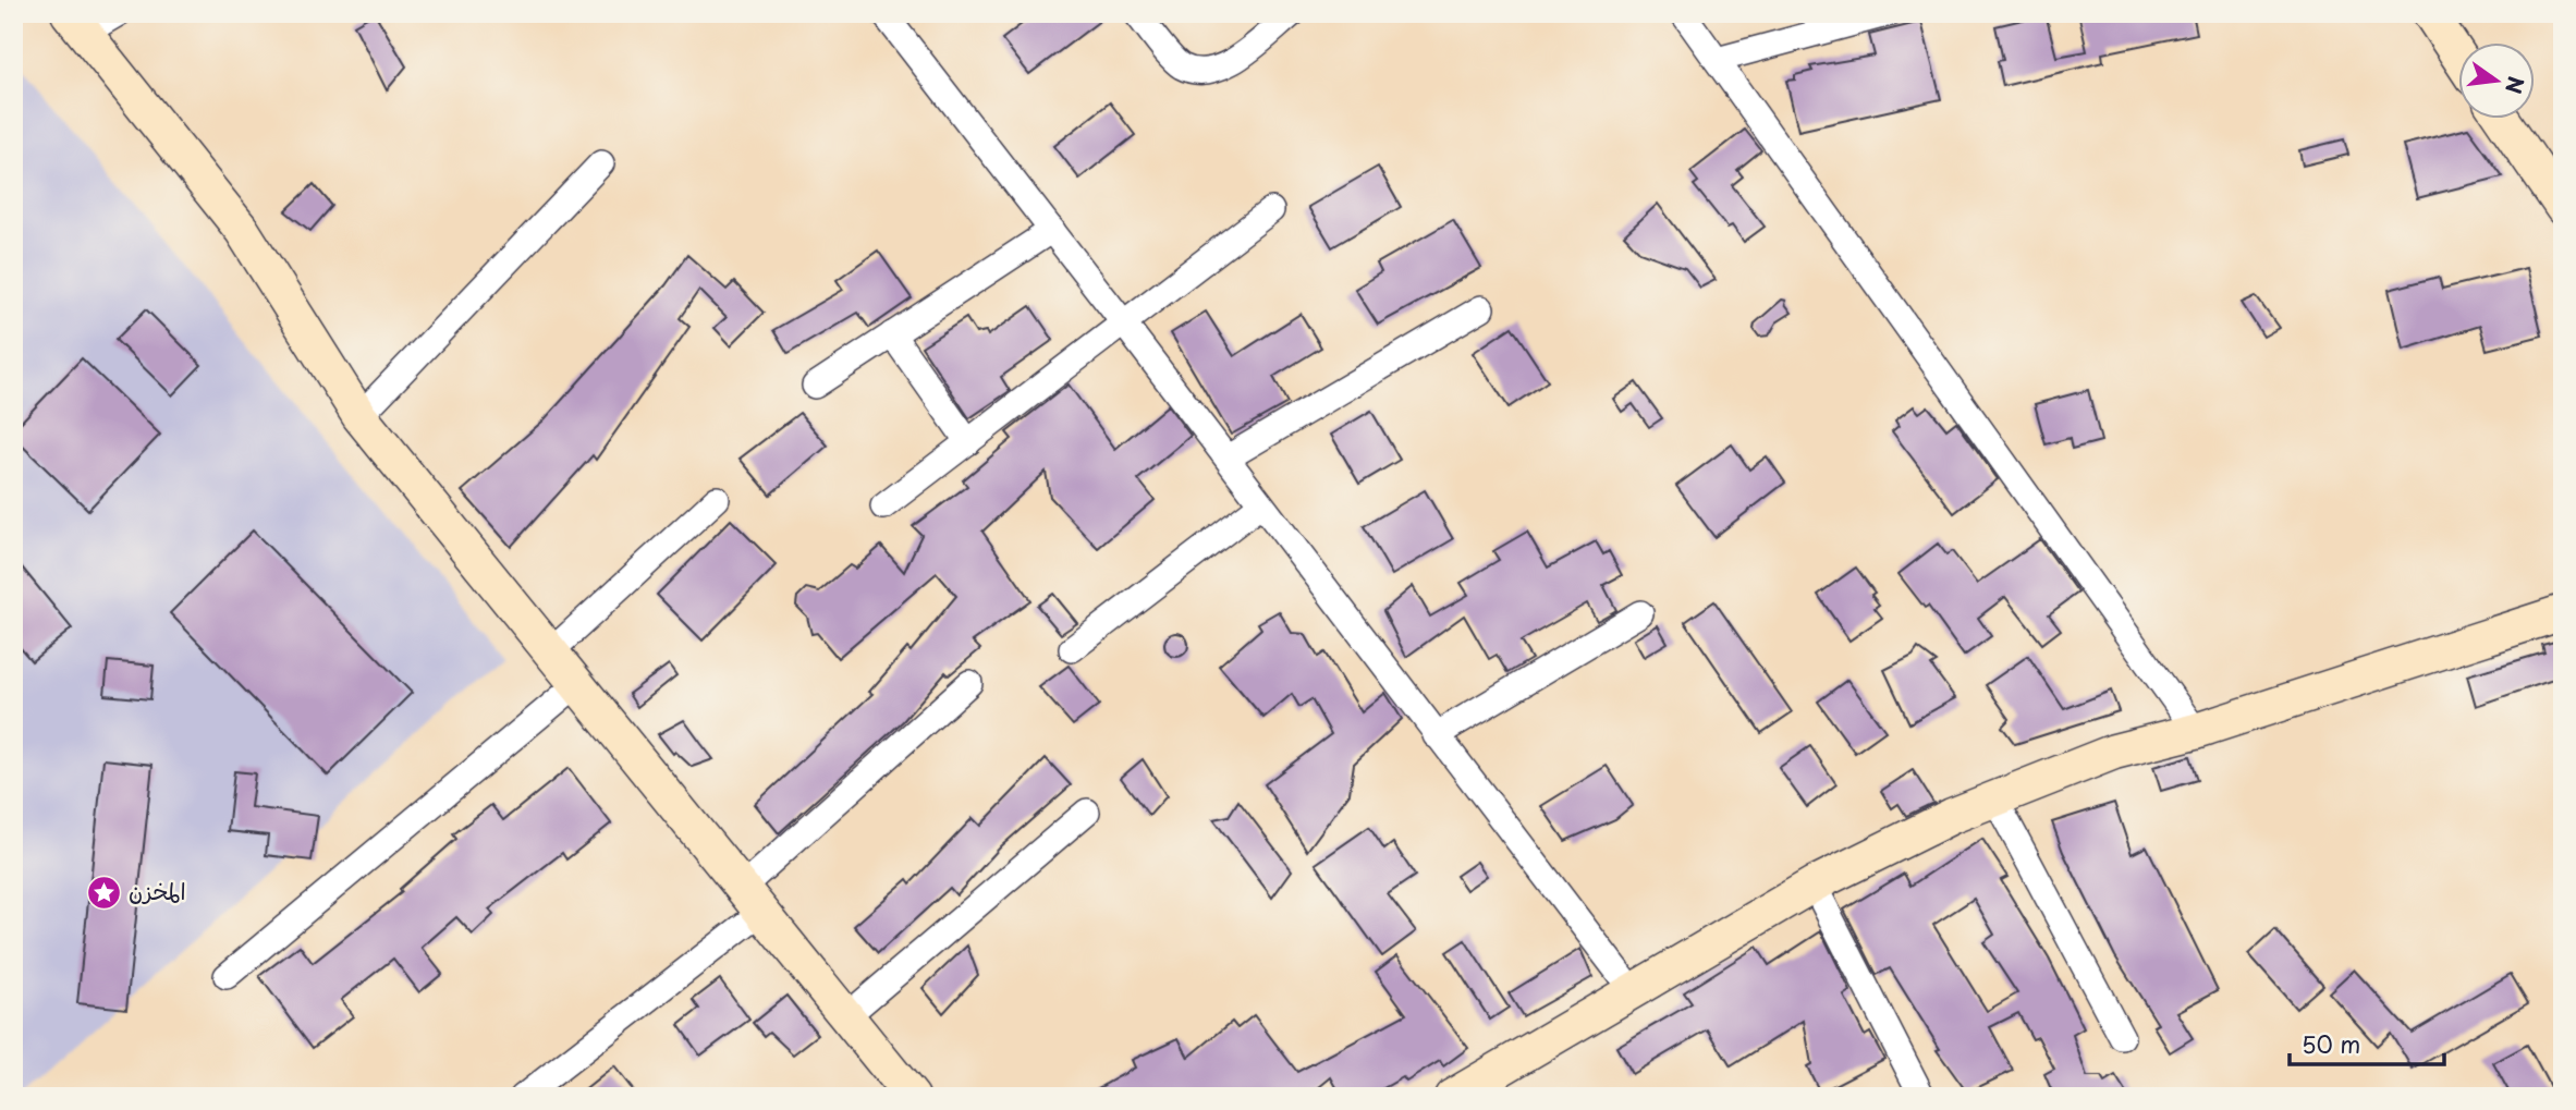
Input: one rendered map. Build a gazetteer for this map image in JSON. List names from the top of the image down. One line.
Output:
{"places":{"place":["المخزن"]},"scale_bar":"50 m","north":"right"}
